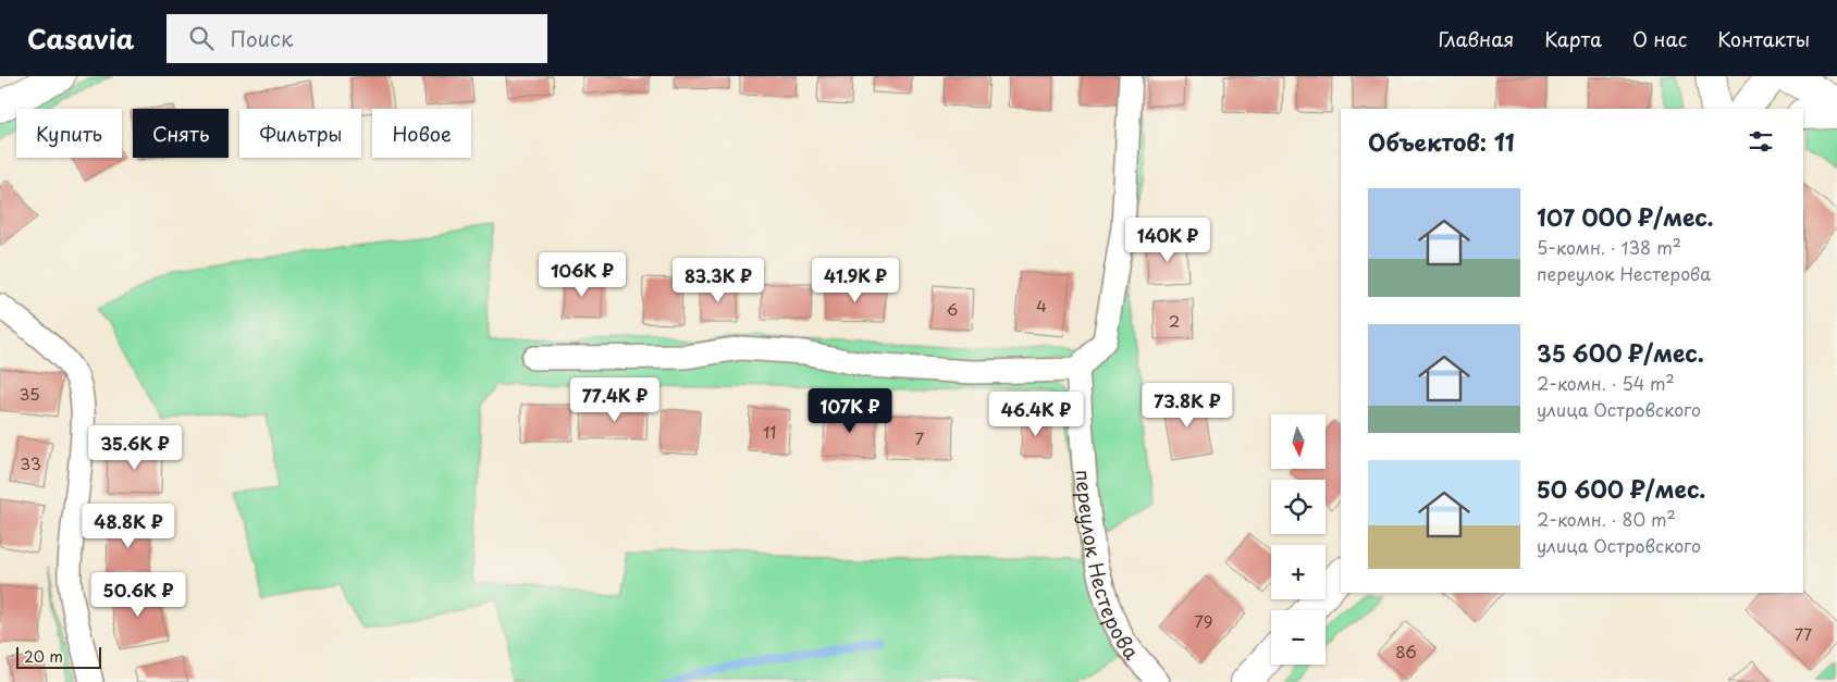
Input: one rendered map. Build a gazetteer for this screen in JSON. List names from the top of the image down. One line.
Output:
{"streets":{"street":["переулок Нестерова"]},"house_numbers":["4","6","2","35","11","7","33","79","77","86"],"scale_bar":"20 m","north":"bottom","page":{"header":"Casavia","search":"Поиск","nav":["Главная","Карта","О нас","Контакты"],"chip":["Купить","Снять","Фильтры","Новое"],"heading":"Объектов: 11","list":[{"name":"107 000 ₽/мес.","note":"5-комн. · 138 m² · переулок Нестерова"},{"name":"35 600 ₽/мес.","note":"2-комн. · 54 m² · улица Островского"},{"name":"50 600 ₽/мес.","note":"2-комн. · 80 m² · улица Островского"}],"price":["140K ₽","106K ₽","83.3K ₽","41.9K ₽","77.4K ₽","73.8K ₽","107K ₽","46.4K ₽","35.6K ₽","48.8K ₽","50.6K ₽"],"map_buttons":["+","−"],"scale":"20 m"}}
